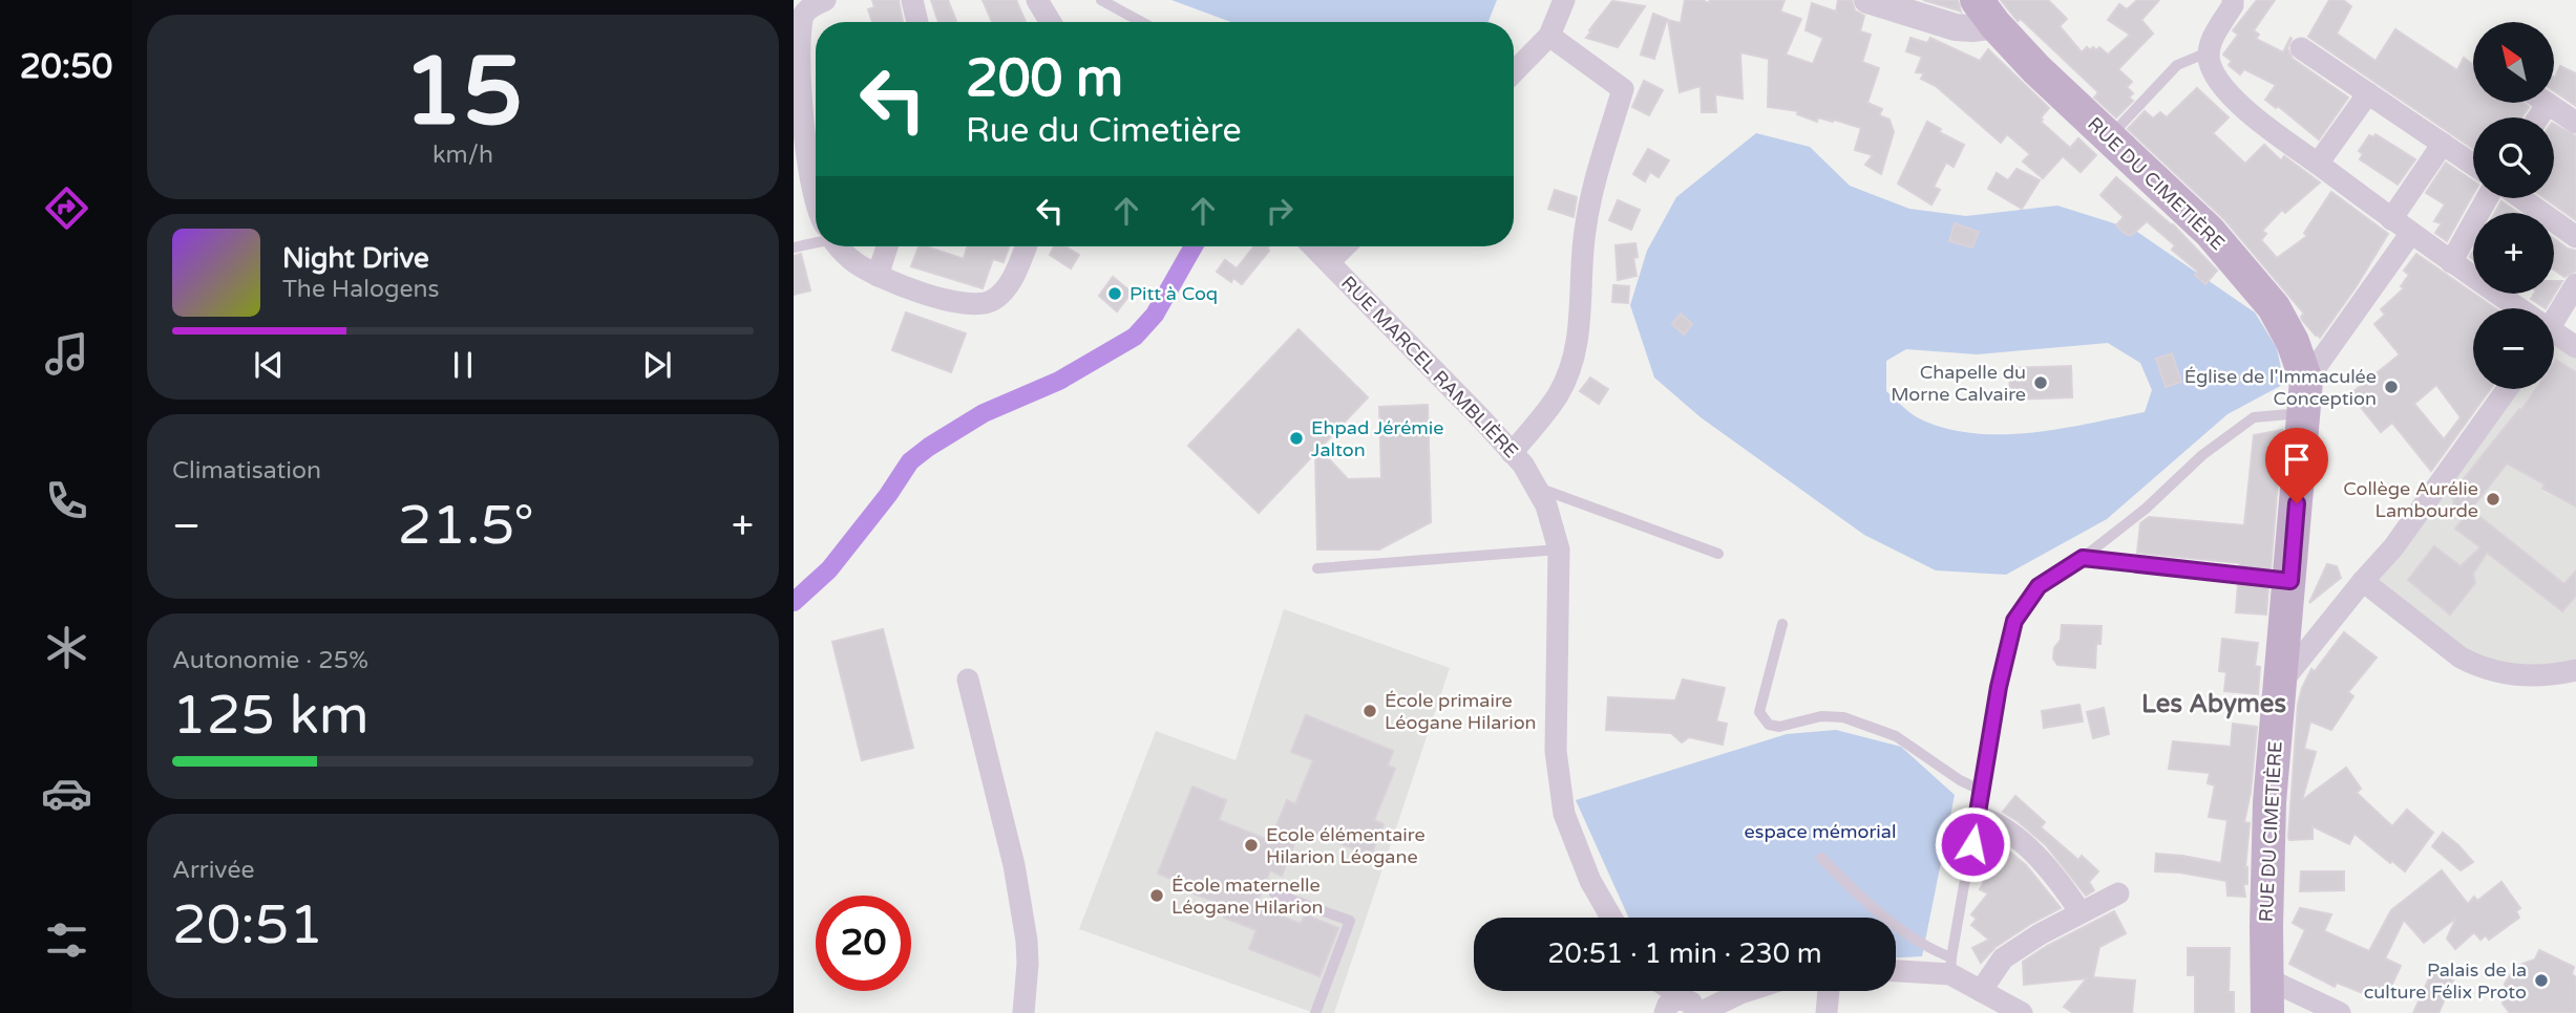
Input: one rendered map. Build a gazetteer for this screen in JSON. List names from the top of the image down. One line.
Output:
{"streets":{"main road":["RUE DU CIMETIÈRE"],"street":["RUE MARCEL RAMBLIÈRE"]},"districts":["Les Abymes"],"parks":["espace mémorial"],"places":["Pitt à Coq","Chapelle du Morne Calvaire","Église de l'Immaculée Conception","Ehpad Jérémie Jalton","Collège Aurélie Lambourde","École primaire Léogane Hilarion","Ecole élémentaire Hilarion Léogane","École maternelle Léogane Hilarion","Palais de la culture Félix Proto"],"north":"top left","page":{"tabs":"20:50","tile":[["15","km/h"],"Climatisation",["Autonomie · 25%","125 km"],["Arrivée","20:51"]],"map_buttons":["+","−"],"turn":["200 m","Rue du Cimetière"],"song":["Night Drive","The Halogens"],"heat":["−","21.5°","+"],"limit":"20","trip":"20:51 · 1 min · 230 m"}}
